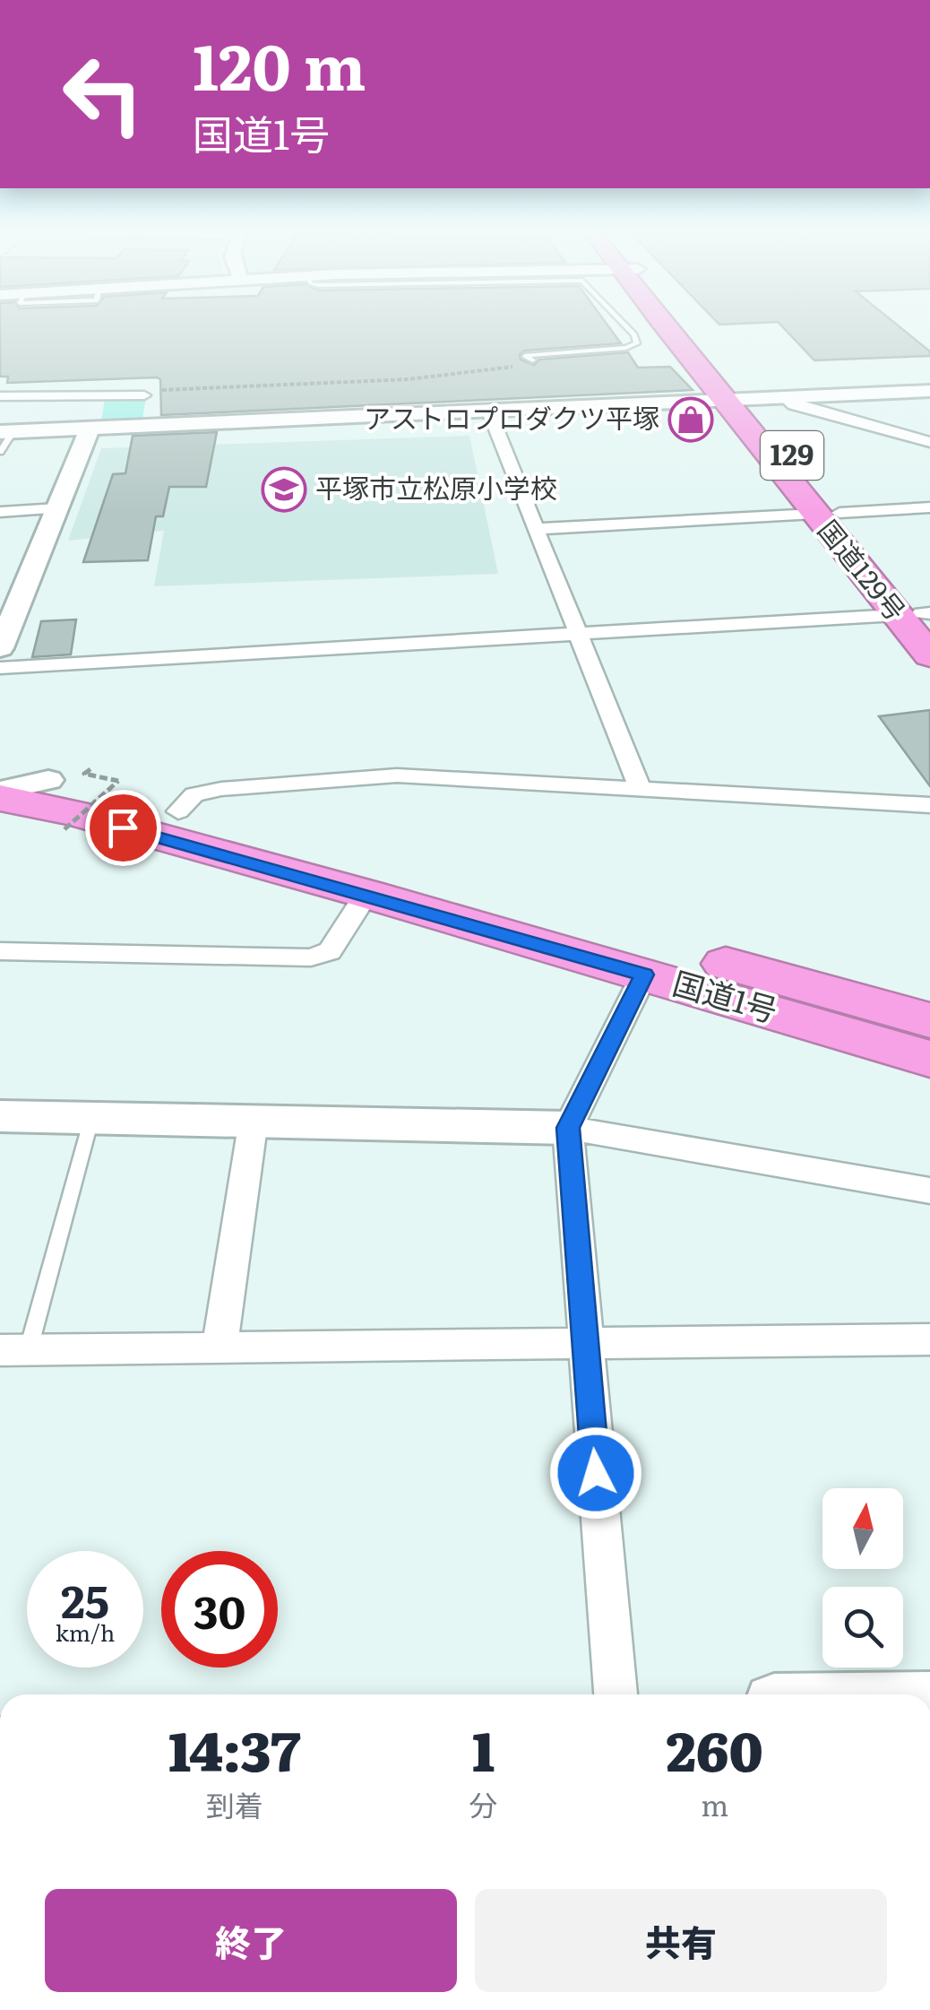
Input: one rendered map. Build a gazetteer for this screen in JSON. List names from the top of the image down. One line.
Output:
{"streets":{"highway":["129","国道129号","国道1号"]},"places":{"shop":["アストロプロダクツ平塚"],"school or university":["平塚市立松原小学校"]},"north":"top","page":{"turn":["120 m","国道1号"],"speed":"25 km/h","limit":"30","eta":["14:37","到着","1","分","260","m"],"buttons":["終了","共有"]}}
